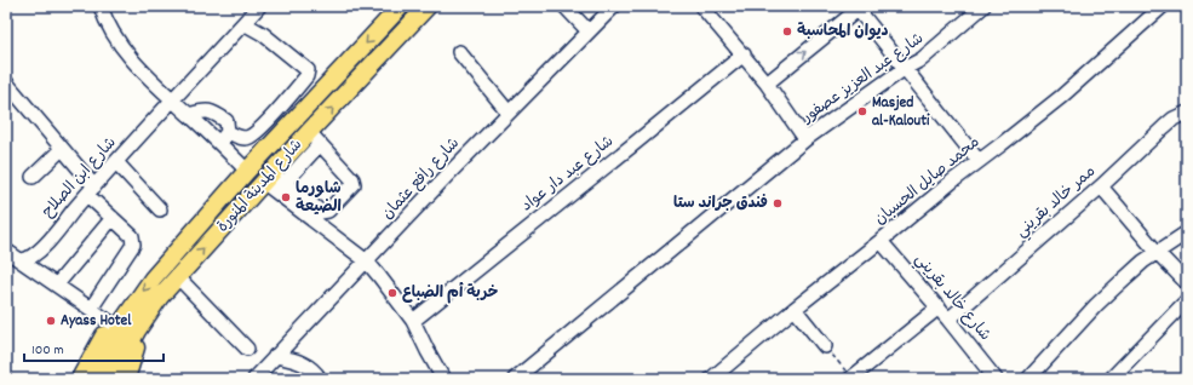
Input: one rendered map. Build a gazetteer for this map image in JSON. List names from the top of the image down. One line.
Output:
{"streets":{"main road":["شارع المدينة المنورة"],"street":["شارع عبد العزيز عصفور","شارع عبد دار عواد","شارع ابن الصلاح","شارع رافع عثمان","محمد صايل الحسبان","ممر خالد بقريني","شارع خالد بقريني"]},"crossings":[["محمد صايل الحسبان","شارع خالد بقريني"],["ممر خالد بقريني","شارع خالد بقريني"]],"places":["ديوان المحاسبة","Masjed al-Kalouti","شاورما الضيعة","فندق جراند ستا","خربة أم الضباع","Ayass Hotel"],"scale_bar":"100 m"}
